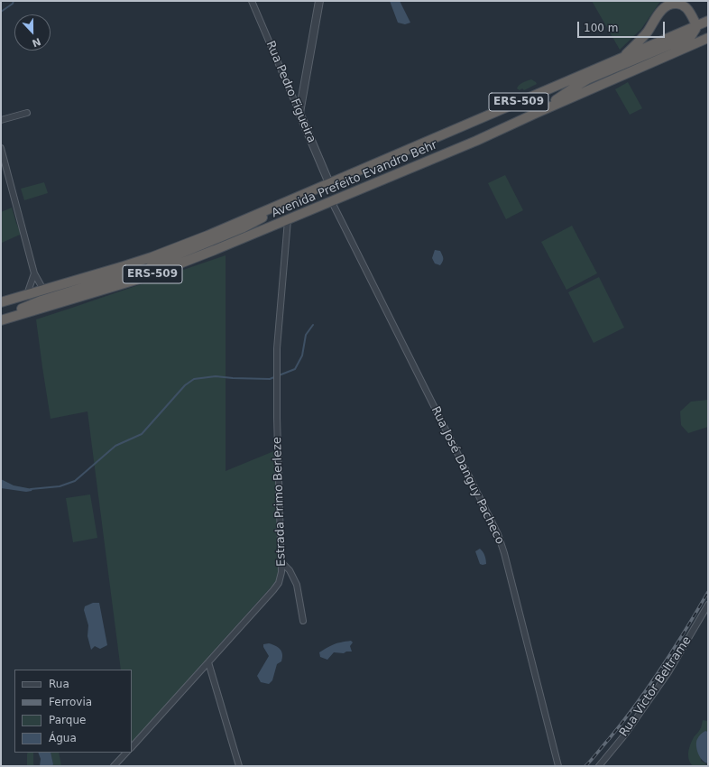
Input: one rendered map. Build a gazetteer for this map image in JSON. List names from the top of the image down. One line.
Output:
{"streets":{"highway":["ERS-509","Avenida Prefeito Evandro Behr"],"street":["Rua Pedro Figueira","Rua José Danguy Pacheco","Estrada Primo Berleze","Rua Victor Beltrame"]},"crossings":[["Rua Pedro Figueira","Avenida Prefeito Evandro Behr"],["Avenida Prefeito Evandro Behr","Rua José Danguy Pacheco"],["Avenida Prefeito Evandro Behr","Estrada Primo Berleze"]],"legend":["Rua","Ferrovia","Parque","Água"],"scale_bar":"100 m","north":"bottom"}
